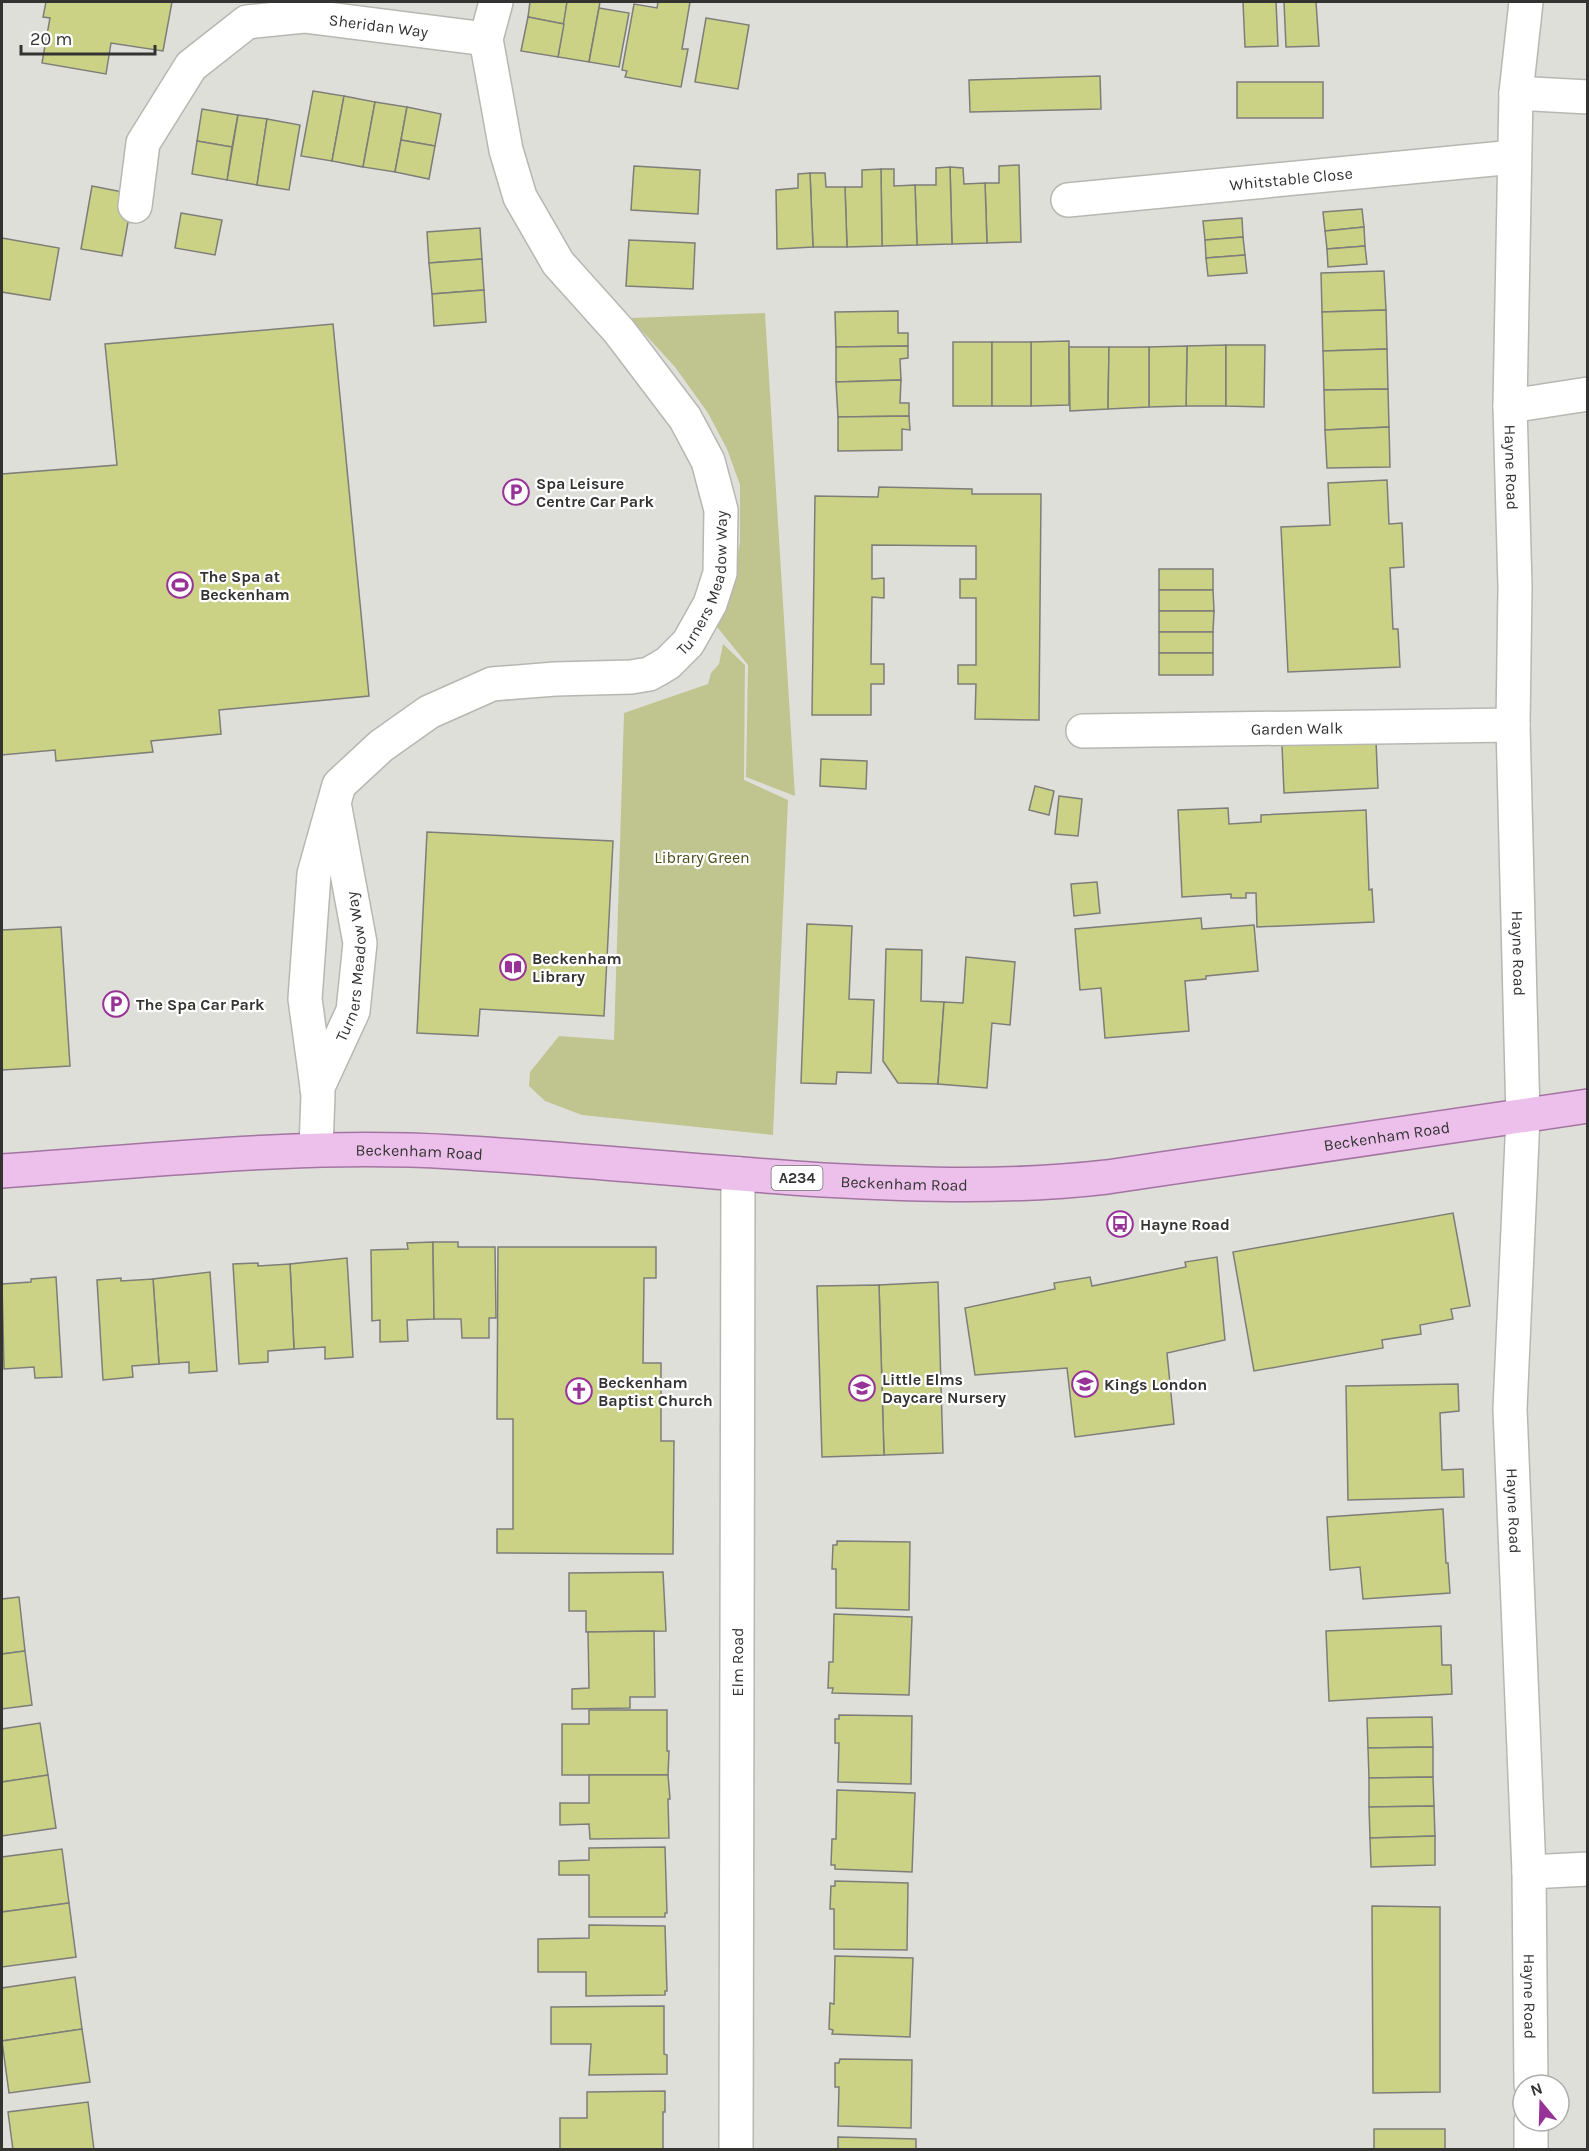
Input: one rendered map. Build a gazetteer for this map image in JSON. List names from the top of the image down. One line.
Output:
{"streets":{"main road":["Beckenham Road","A234"],"street":["Sheridan Way","Whitstable Close","Hayne Road","Turners Meadow Way","Garden Walk","Elm Road"]},"crossings":[["Sheridan Way","Turners Meadow Way"],["Whitstable Close","Hayne Road"],["Hayne Road","Garden Walk"],["Hayne Road","Beckenham Road"],["Turners Meadow Way","Beckenham Road"],["Beckenham Road","Elm Road"]],"parks":["Library Green"],"places":{"parking":["Spa Leisure Centre Car Park","The Spa Car Park"],"sports":["The Spa at Beckenham"],"library":["Beckenham Library"],"bus stop":["Hayne Road"],"school or university":["Kings London","Little Elms Daycare Nursery"],"church":["Beckenham Baptist Church"]},"scale_bar":"20 m","north":"top"}
